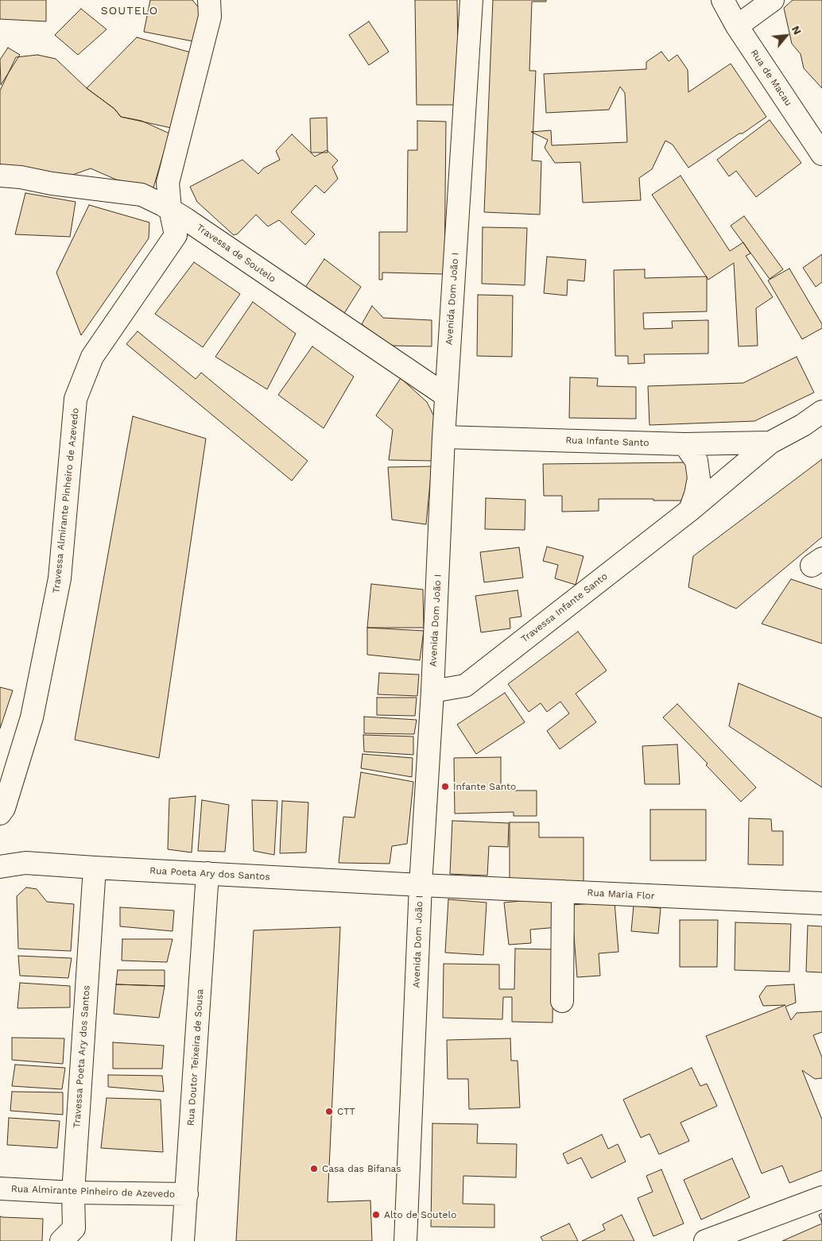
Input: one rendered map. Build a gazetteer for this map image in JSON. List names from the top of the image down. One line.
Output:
{"streets":{"street":["Rua de Macau","Travessa de Soutelo","Avenida Dom João I","Rua Infante Santo","Travessa Almirante Pinheiro de Azevedo","Travessa Infante Santo","Rua Poeta Ary dos Santos","Rua Maria Flor","Travessa Poeta Ary dos Santos","Rua Doutor Teixeira de Sousa","Rua Almirante Pinheiro de Azevedo"]},"crossings":[["Travessa de Soutelo","Avenida Dom João I"],["Travessa de Soutelo","Travessa Almirante Pinheiro de Azevedo"],["Avenida Dom João I","Rua Infante Santo"],["Avenida Dom João I","Travessa Infante Santo"],["Avenida Dom João I","Rua Poeta Ary dos Santos"],["Avenida Dom João I","Rua Maria Flor"],["Rua Infante Santo","Travessa Infante Santo"],["Rua Poeta Ary dos Santos","Rua Maria Flor"],["Rua Poeta Ary dos Santos","Travessa Poeta Ary dos Santos"],["Rua Poeta Ary dos Santos","Rua Doutor Teixeira de Sousa"],["Travessa Poeta Ary dos Santos","Rua Almirante Pinheiro de Azevedo"],["Rua Doutor Teixeira de Sousa","Rua Almirante Pinheiro de Azevedo"]],"districts":["SOUTELO"],"places":["Infante Santo","CTT","Casa das Bifanas","Alto de Soutelo"],"north":"top right"}
